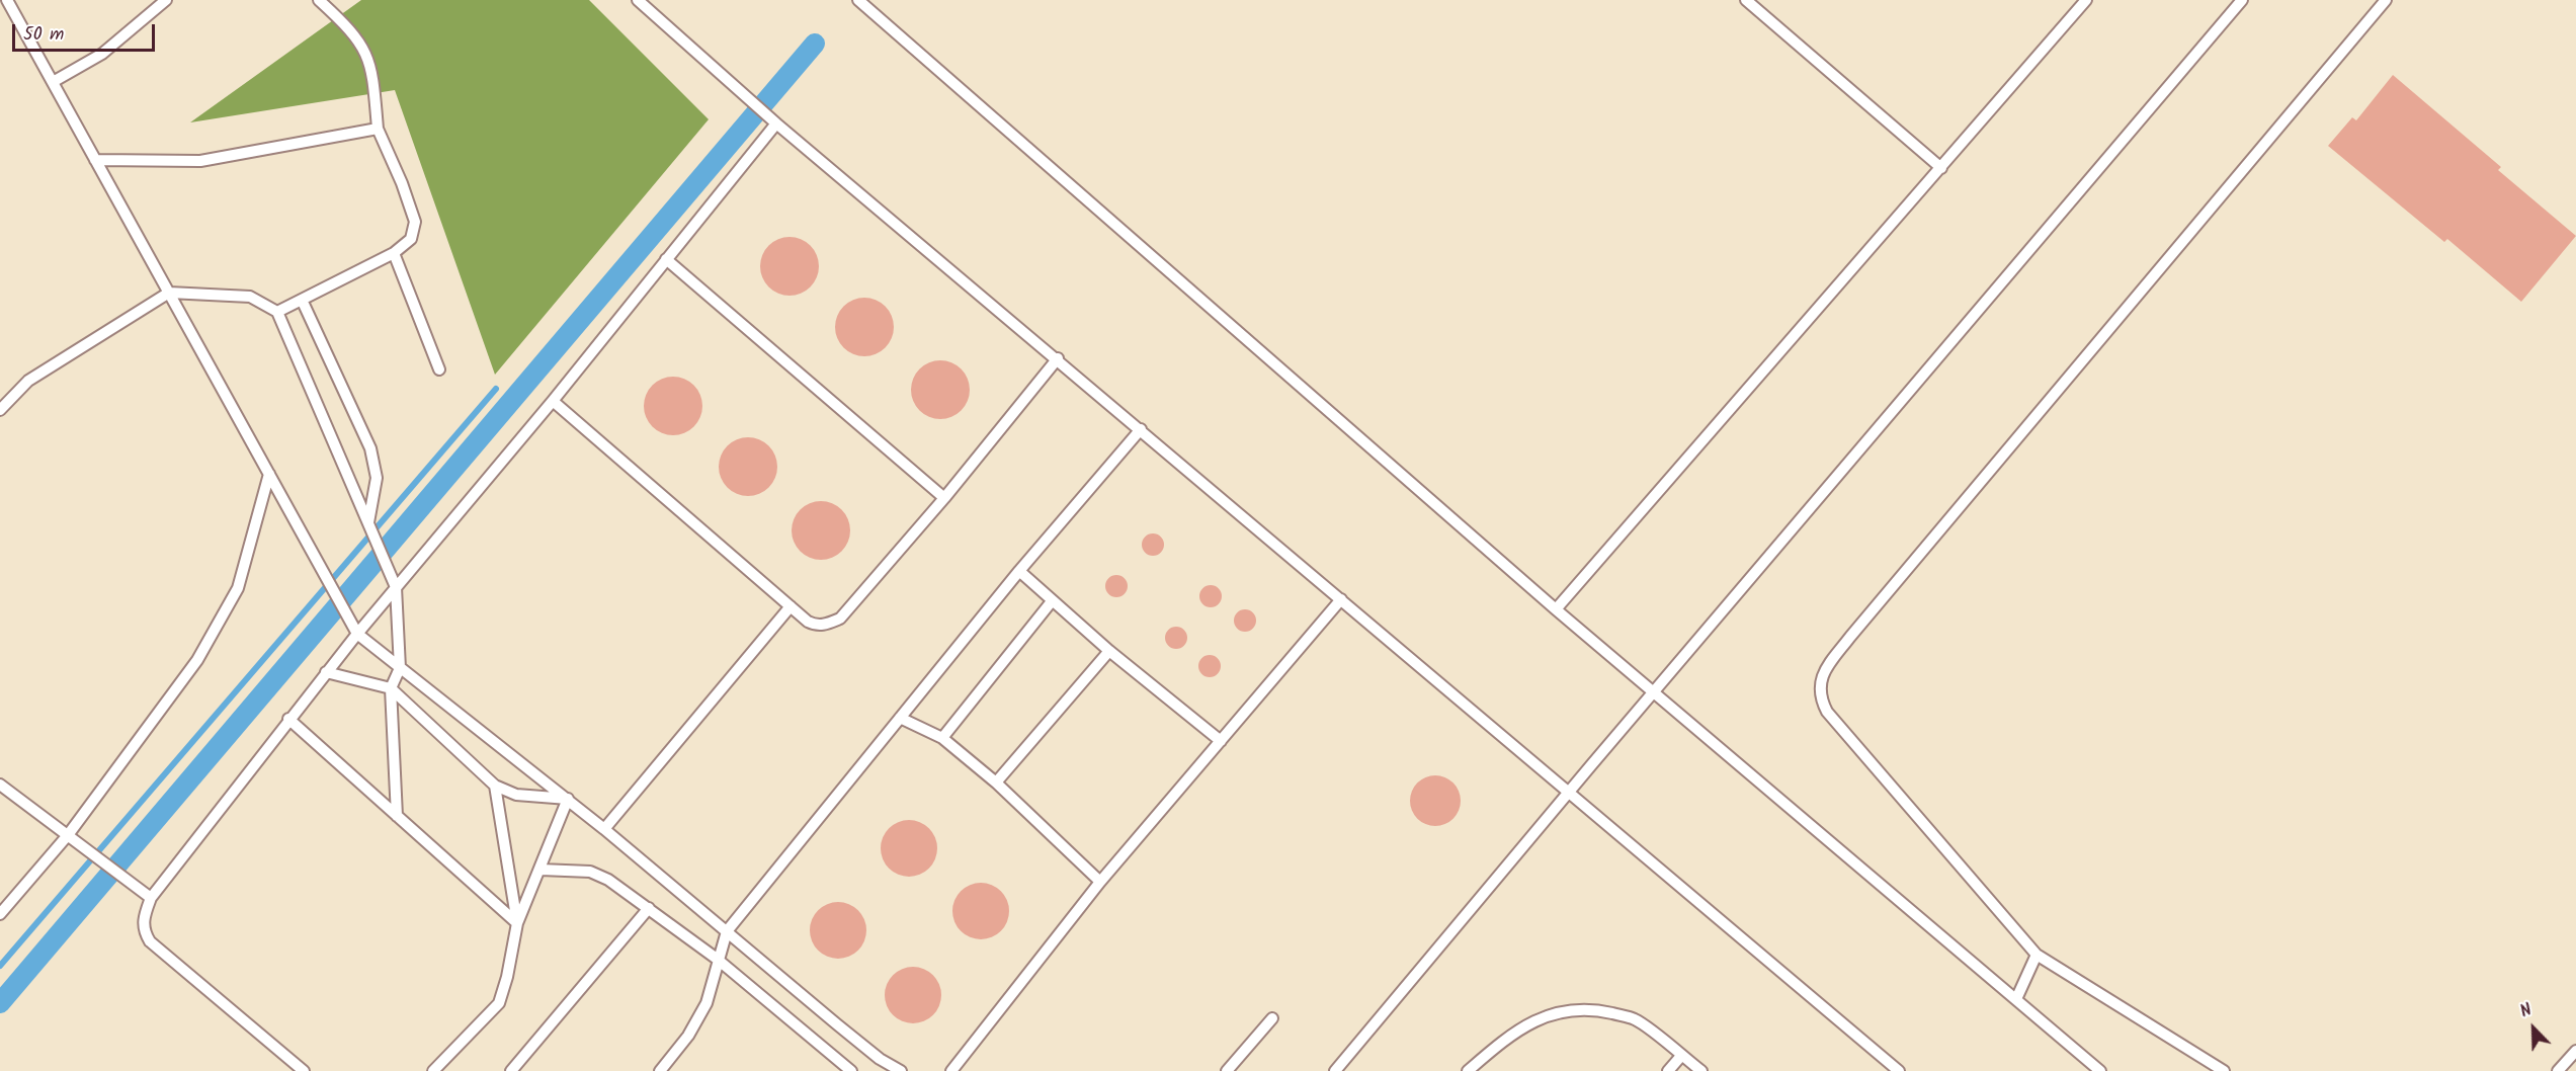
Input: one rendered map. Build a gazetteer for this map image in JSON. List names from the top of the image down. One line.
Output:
{"scale_bar":"50 m","north":"top left"}
